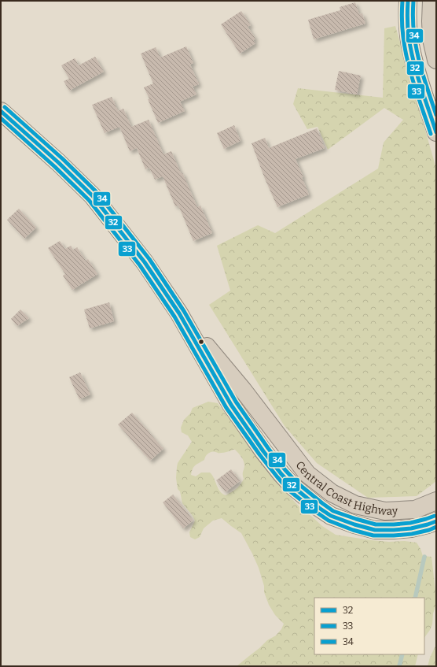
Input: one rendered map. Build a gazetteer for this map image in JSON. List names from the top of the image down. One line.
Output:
{"streets":{"highway":["Central Coast Highway"]},"lines":["transit line 32","transit line 33","transit line 34"],"legend":["32","33","34"]}
